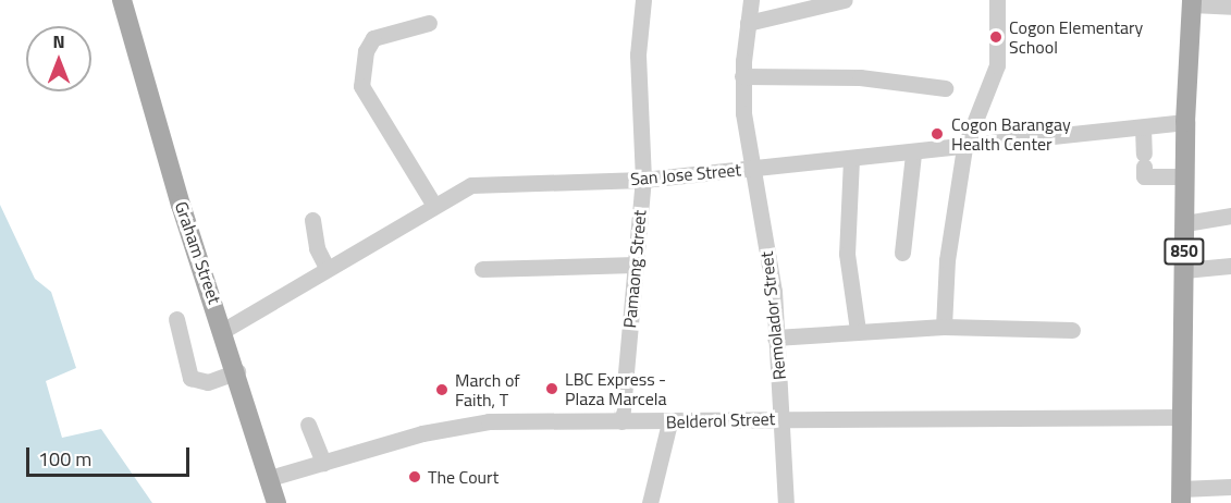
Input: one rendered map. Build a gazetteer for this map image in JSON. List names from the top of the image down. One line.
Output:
{"streets":{"main road":["850","Graham Street"],"street":["San Jose Street","Pamaong Street","Remolador Street","Belderol Street"]},"crossings":[["San Jose Street","850"],["San Jose Street","Graham Street"],["San Jose Street","Pamaong Street"],["San Jose Street","Remolador Street"],["850","Belderol Street"],["Graham Street","Belderol Street"],["Pamaong Street","Belderol Street"],["Remolador Street","Belderol Street"]],"places":["Cogon Elementary School","Cogon Barangay Health Center","LBC Express - Plaza Marcela","March of Faith, T","The Court"],"scale_bar":"100 m","north":"top"}
